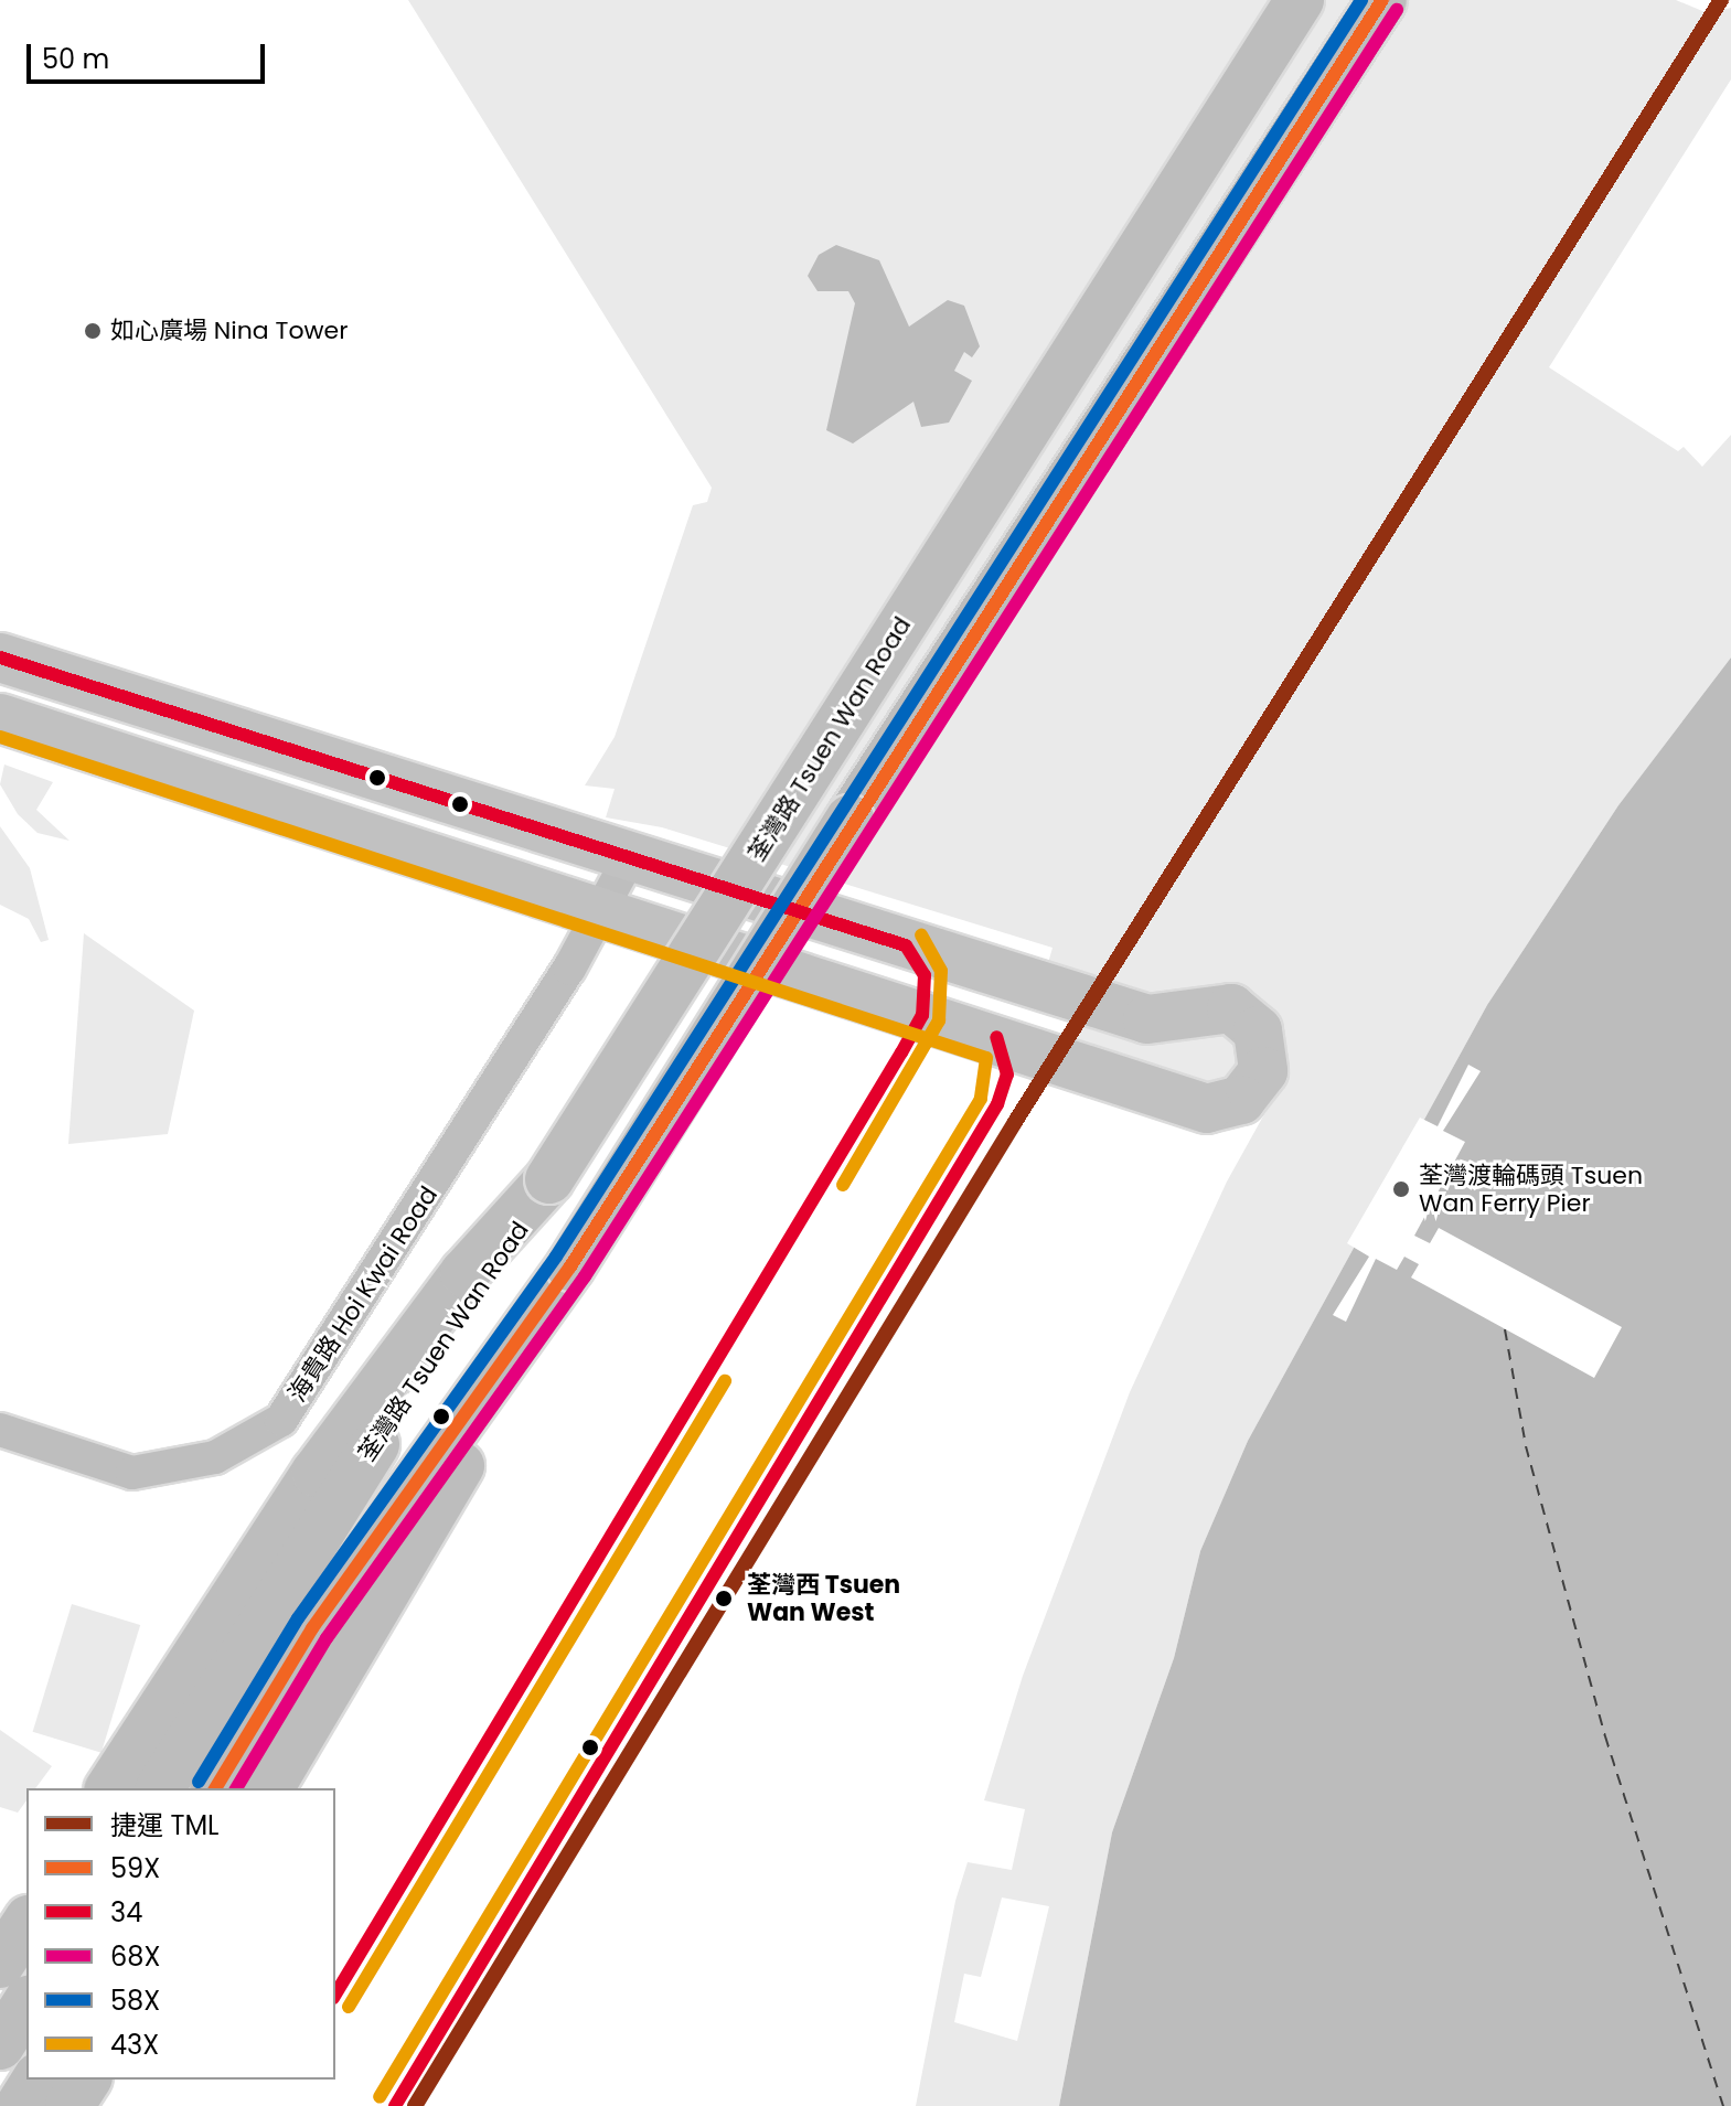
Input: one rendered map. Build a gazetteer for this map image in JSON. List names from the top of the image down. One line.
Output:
{"streets":{"highway":["荃灣路 Tsuen Wan Road"],"street":["海貴路 Hoi Kwai Road"]},"places":["如心廣場 Nina Tower","荃灣渡輪碼頭 Tsuen Wan Ferry Pier","荃灣西 Tsuen Wan West"],"lines":["metro line TML","transit line 59X","transit line 58X","transit line 68X","transit line 34","transit line 43X"],"legend":["捷運 TML","59X","34","68X","58X","43X"],"scale_bar":"50 m"}
